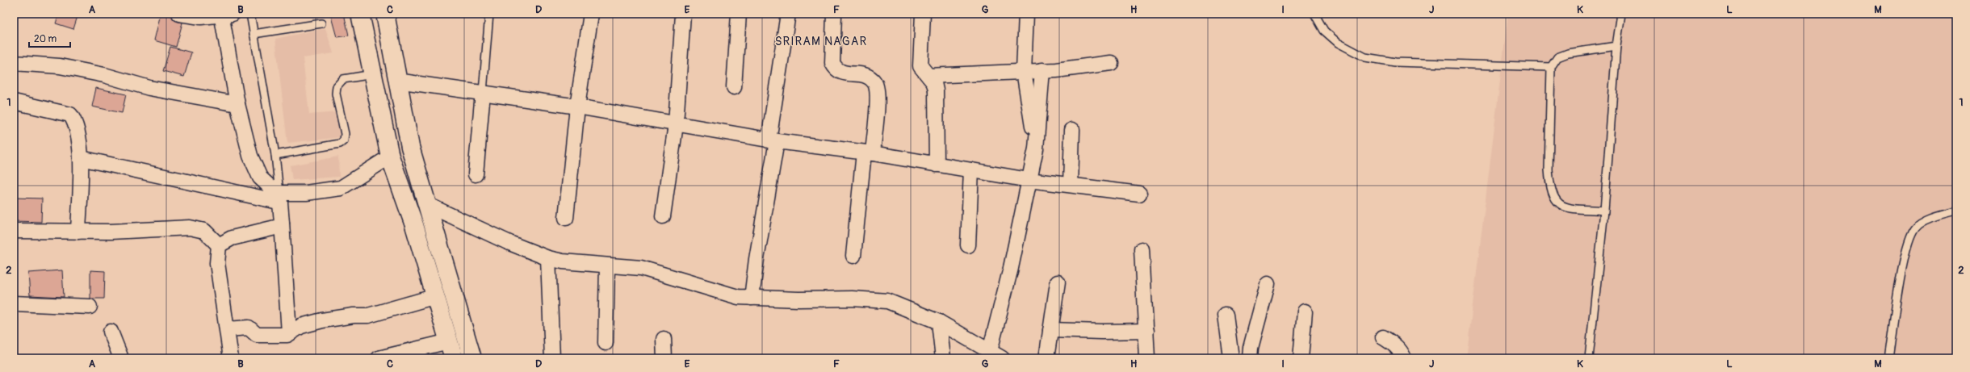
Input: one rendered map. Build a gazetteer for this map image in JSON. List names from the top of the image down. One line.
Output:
{"districts":["SRIRAM NAGAR"],"scale_bar":"20 m","grid":{"columns":["A","B","C","D","E","F","G","H","I","J","K","L","M"],"rows":["1","2"]}}
